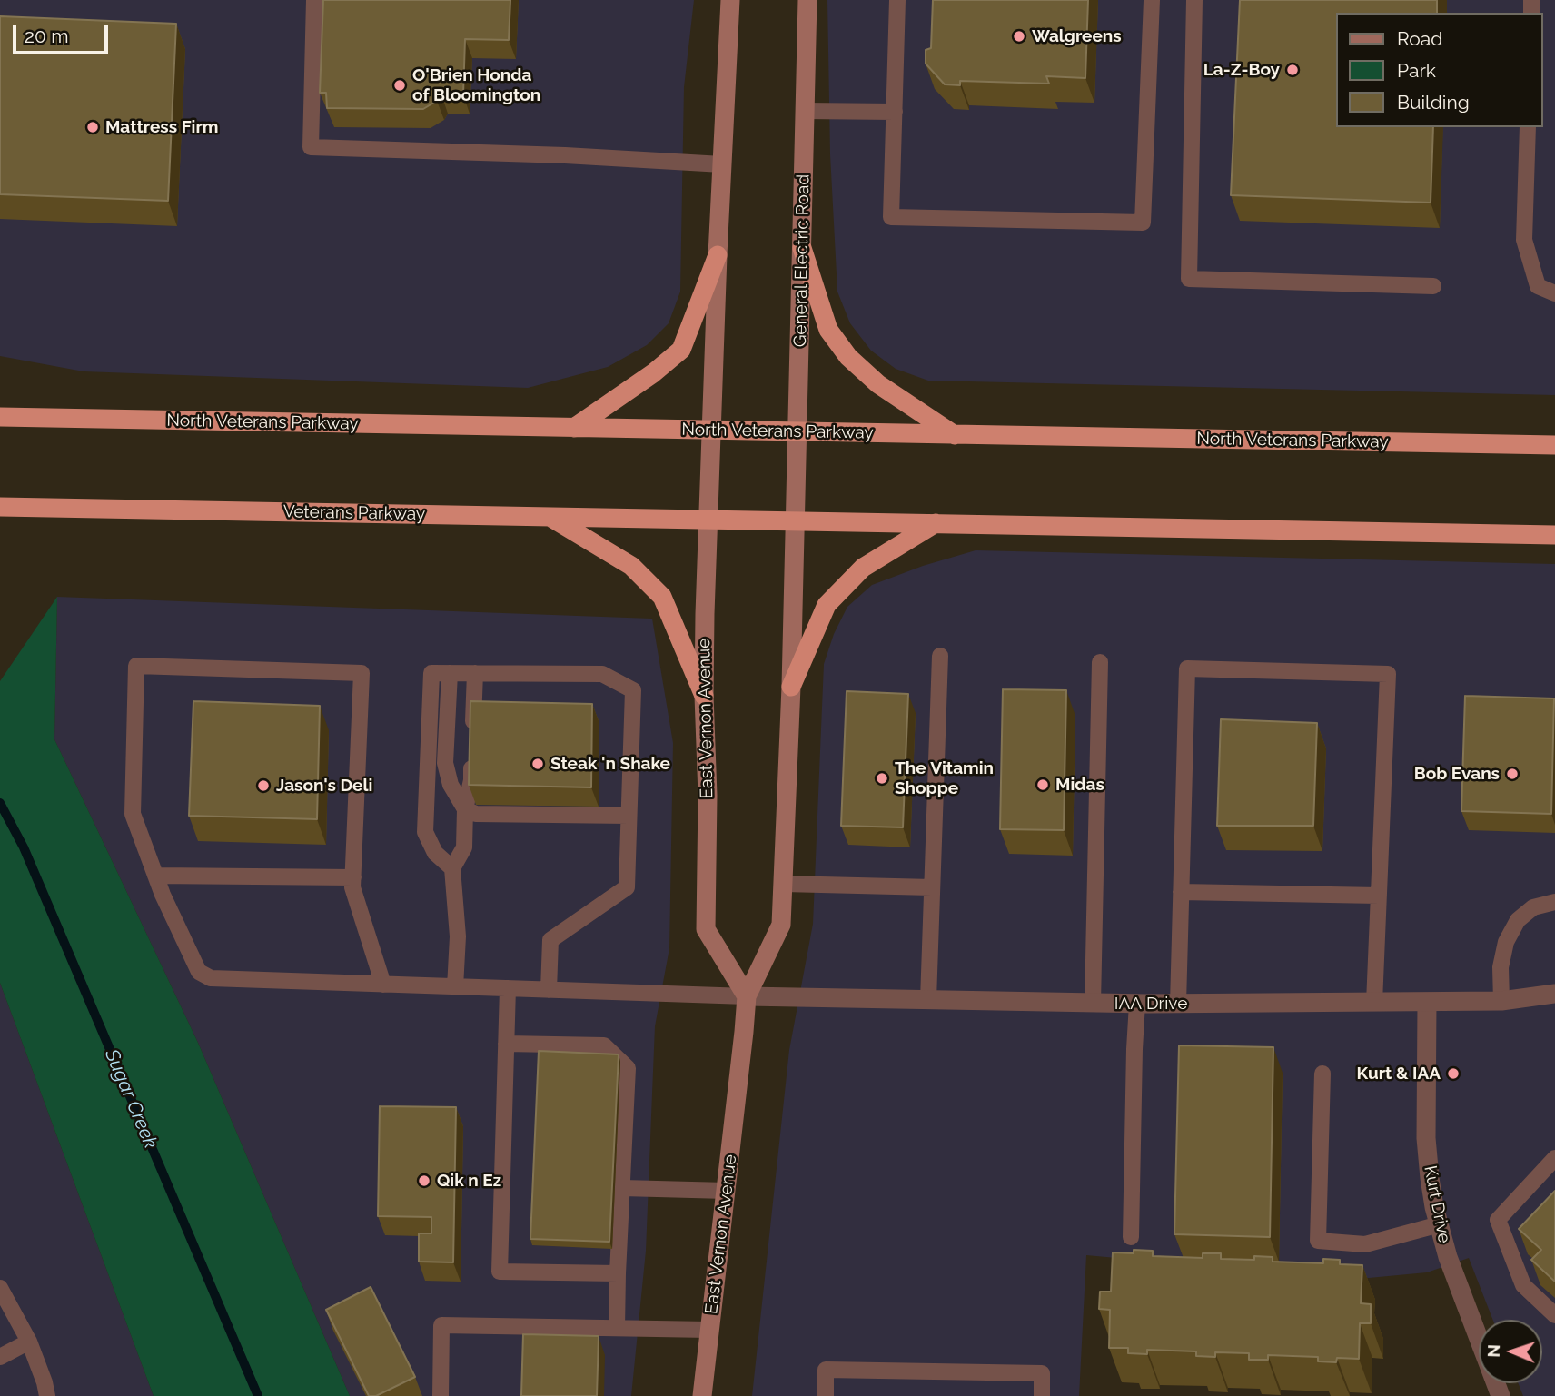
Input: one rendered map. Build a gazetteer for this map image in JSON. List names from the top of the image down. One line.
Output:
{"streets":{"highway":["North Veterans Parkway","Veterans Parkway"],"main road":["General Electric Road","East Vernon Avenue"],"street":["IAA Drive","Kurt Drive"]},"crossings":[["General Electric Road","North Veterans Parkway"],["General Electric Road","East Vernon Avenue"],["North Veterans Parkway","East Vernon Avenue"],["Veterans Parkway","East Vernon Avenue"],["East Vernon Avenue","IAA Drive"],["IAA Drive","Kurt Drive"]],"water":["Sugar Creek"],"places":["Walgreens","La-Z-Boy","O'Brien Honda of Bloomington","Mattress Firm","Steak 'n Shake","Bob Evans","The Vitamin Shoppe","Midas","Jason's Deli","Kurt & IAA","Qik n Ez"],"legend":["Road","Park","Building"],"scale_bar":"20 m","north":"left"}
